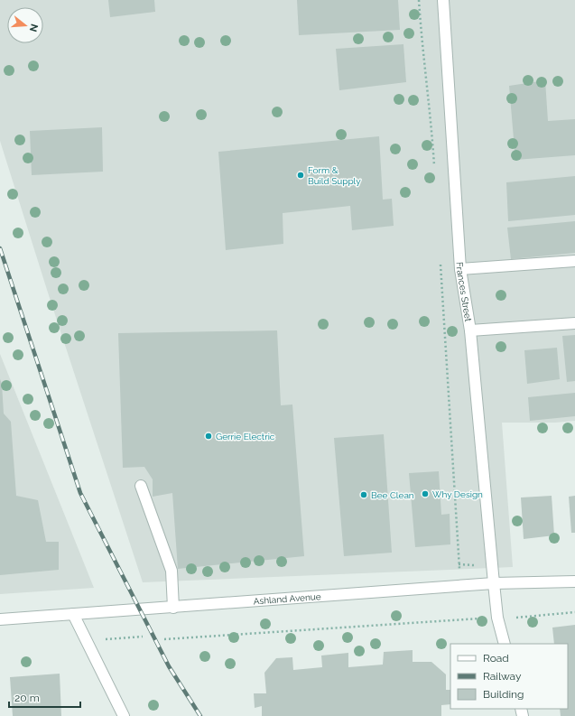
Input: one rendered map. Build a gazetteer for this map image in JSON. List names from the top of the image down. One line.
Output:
{"streets":{"street":["Frances Street","Ashland Avenue"]},"crossings":[["Frances Street","Ashland Avenue"]],"places":["Form & Build Supply","Gerrie Electric","Why Design","Bee Clean"],"legend":["Road","Railway","Building"],"scale_bar":"20 m","north":"right"}
